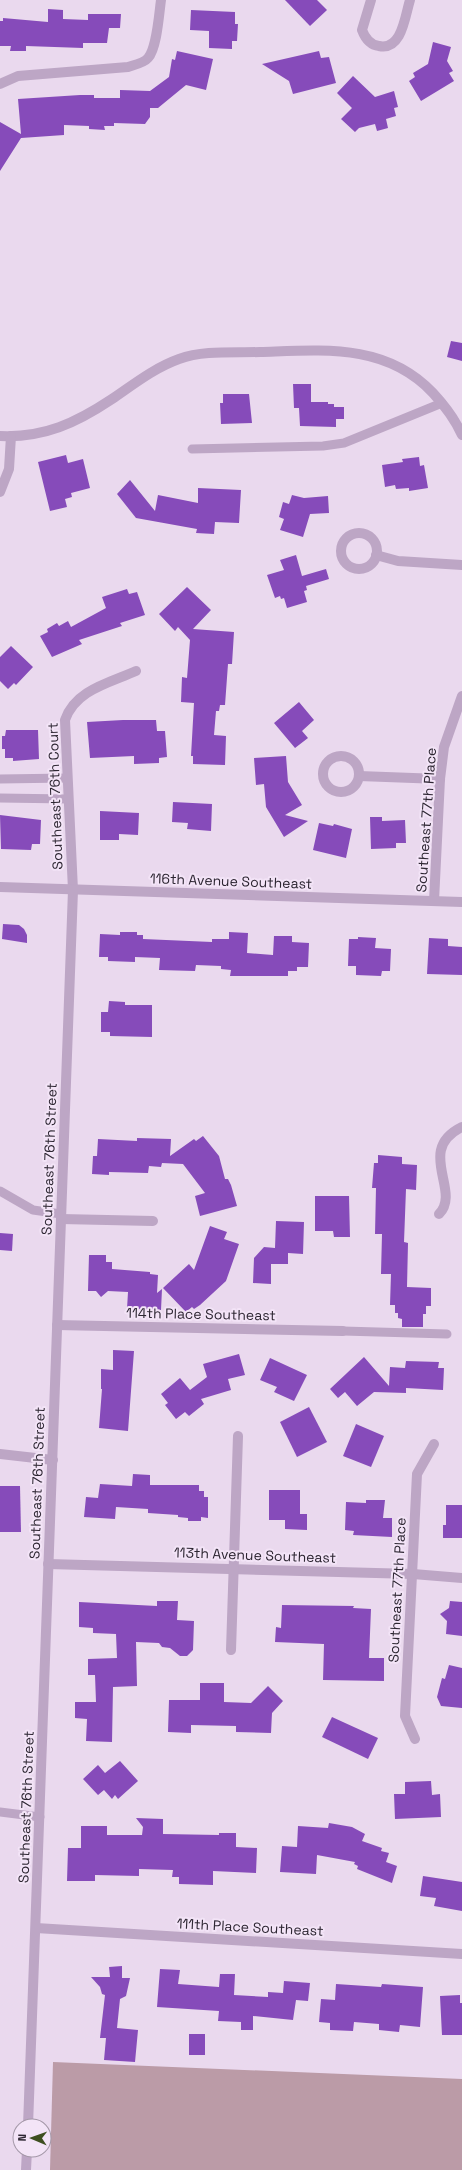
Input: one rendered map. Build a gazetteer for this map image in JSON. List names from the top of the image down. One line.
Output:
{"streets":{"street":["Southeast 76th Court","Southeast 77th Place","116th Avenue Southeast","Southeast 76th Street","114th Place Southeast","113th Avenue Southeast","111th Place Southeast"]},"crossings":[["Southeast 76th Court","116th Avenue Southeast"],["Southeast 76th Court","Southeast 76th Street"],["Southeast 77th Place","116th Avenue Southeast"],["Southeast 77th Place","113th Avenue Southeast"],["116th Avenue Southeast","Southeast 76th Street"],["Southeast 76th Street","114th Place Southeast"],["Southeast 76th Street","113th Avenue Southeast"],["Southeast 76th Street","111th Place Southeast"]],"north":"left"}
